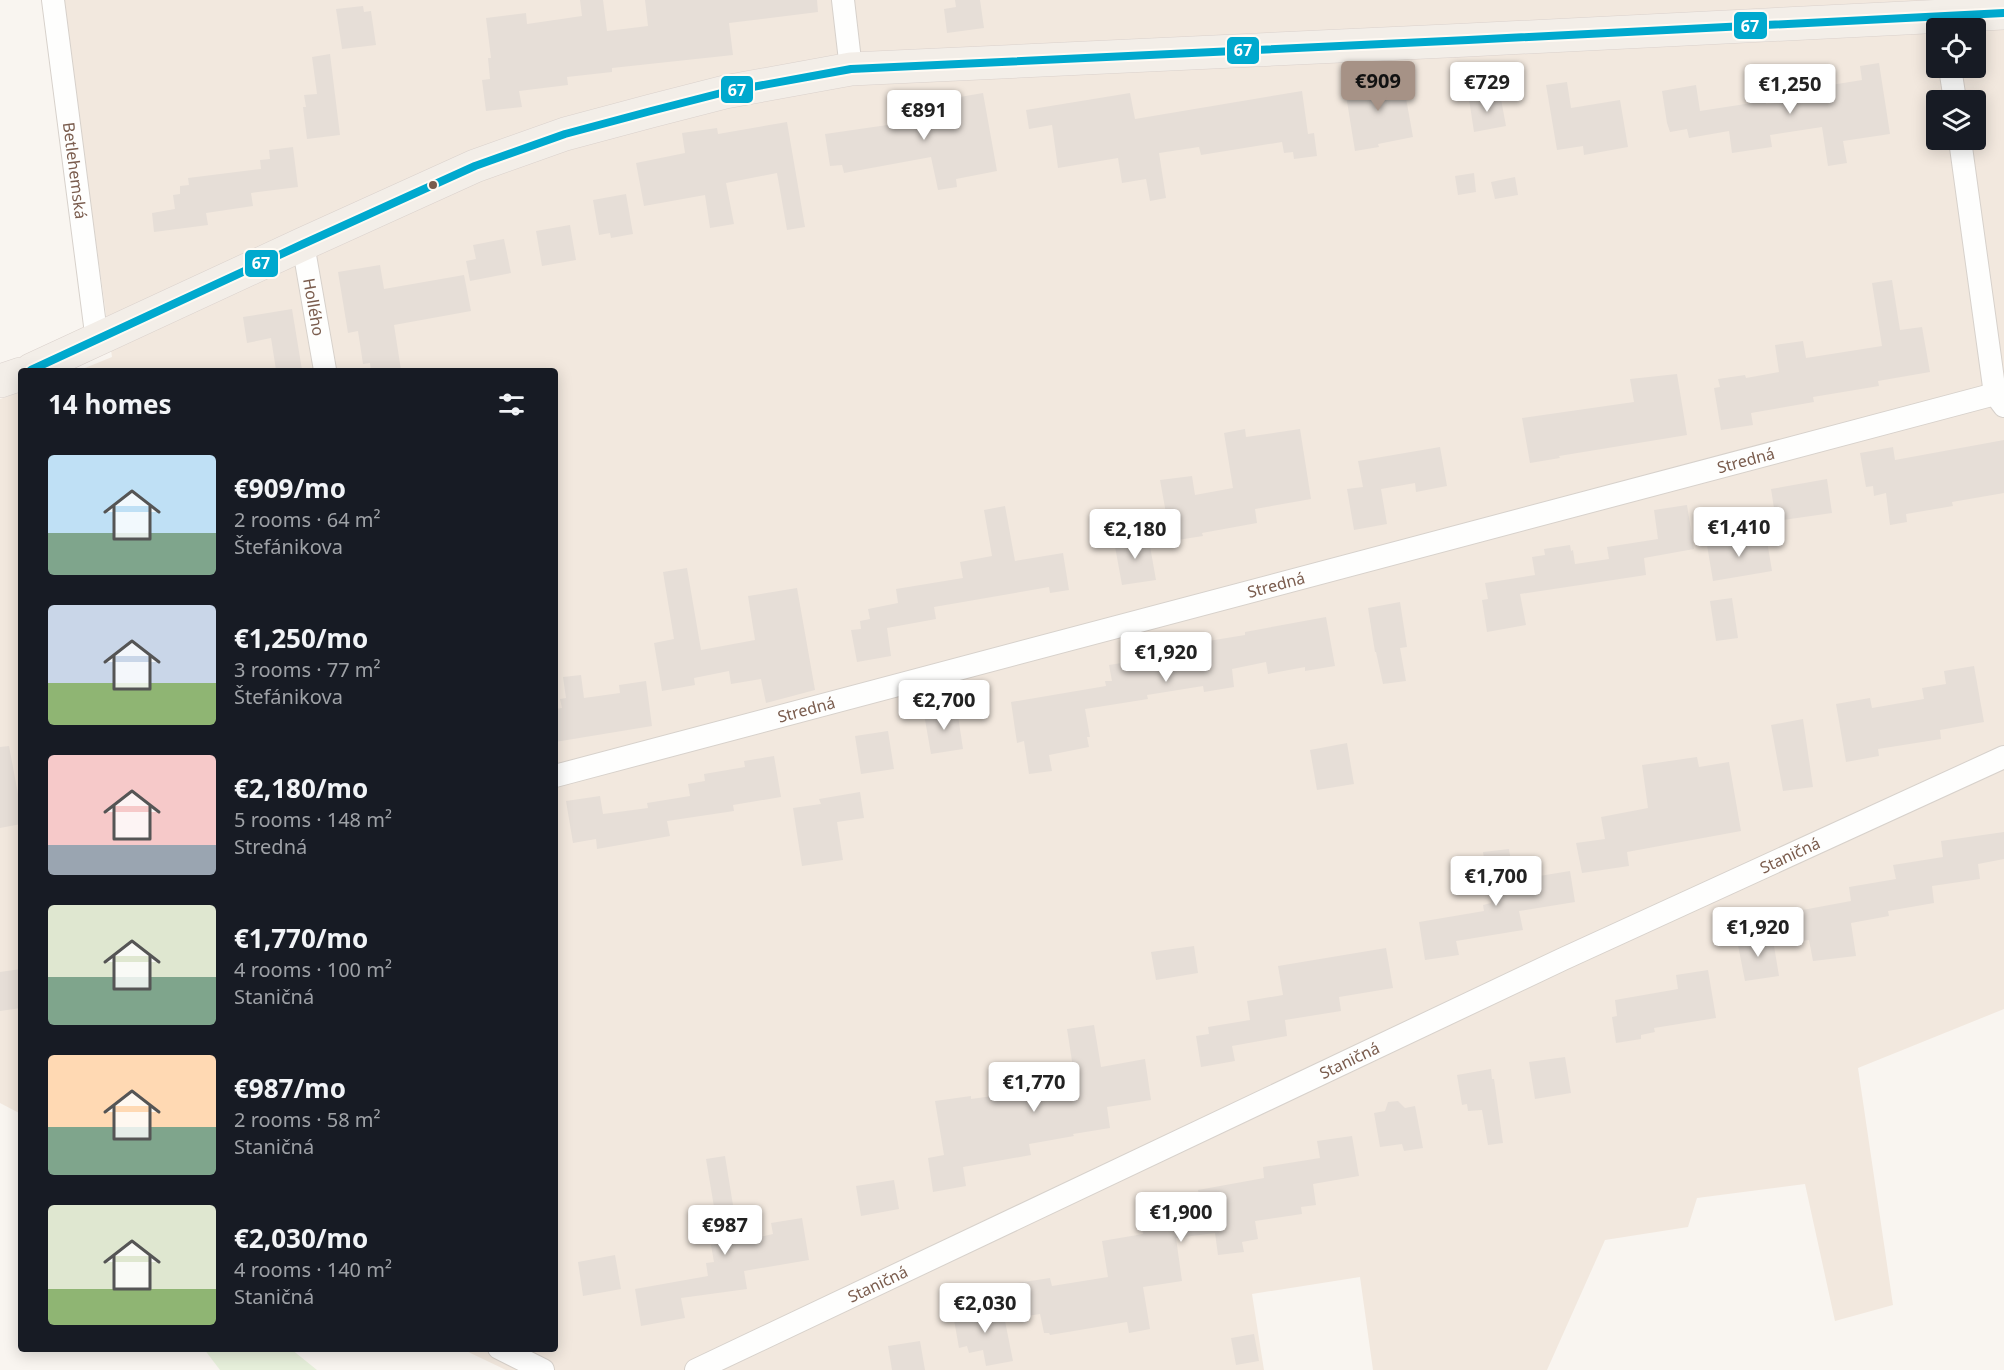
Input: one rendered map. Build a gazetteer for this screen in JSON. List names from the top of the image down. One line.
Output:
{"streets":{"street":["Betlehemská","Hollého","Stredná","Staničná"]},"lines":["transit line 67"],"page":{"price":["€909","€729","€1,250","€891","€1,410","€2,180","€1,920","€2,700","€1,700","€1,920","€1,770","€1,900","€987","€2,030"],"heading":"14 homes","list":[{"name":"€909/mo","note":"2 rooms · 64 m² · Štefánikova"},{"name":"€1,250/mo","note":"3 rooms · 77 m² · Štefánikova"},{"name":"€2,180/mo","note":"5 rooms · 148 m² · Stredná"},{"name":"€1,770/mo","note":"4 rooms · 100 m² · Staničná"},{"name":"€987/mo","note":"2 rooms · 58 m² · Staničná"},{"name":"€2,030/mo","note":"4 rooms · 140 m² · Staničná"}]}}
